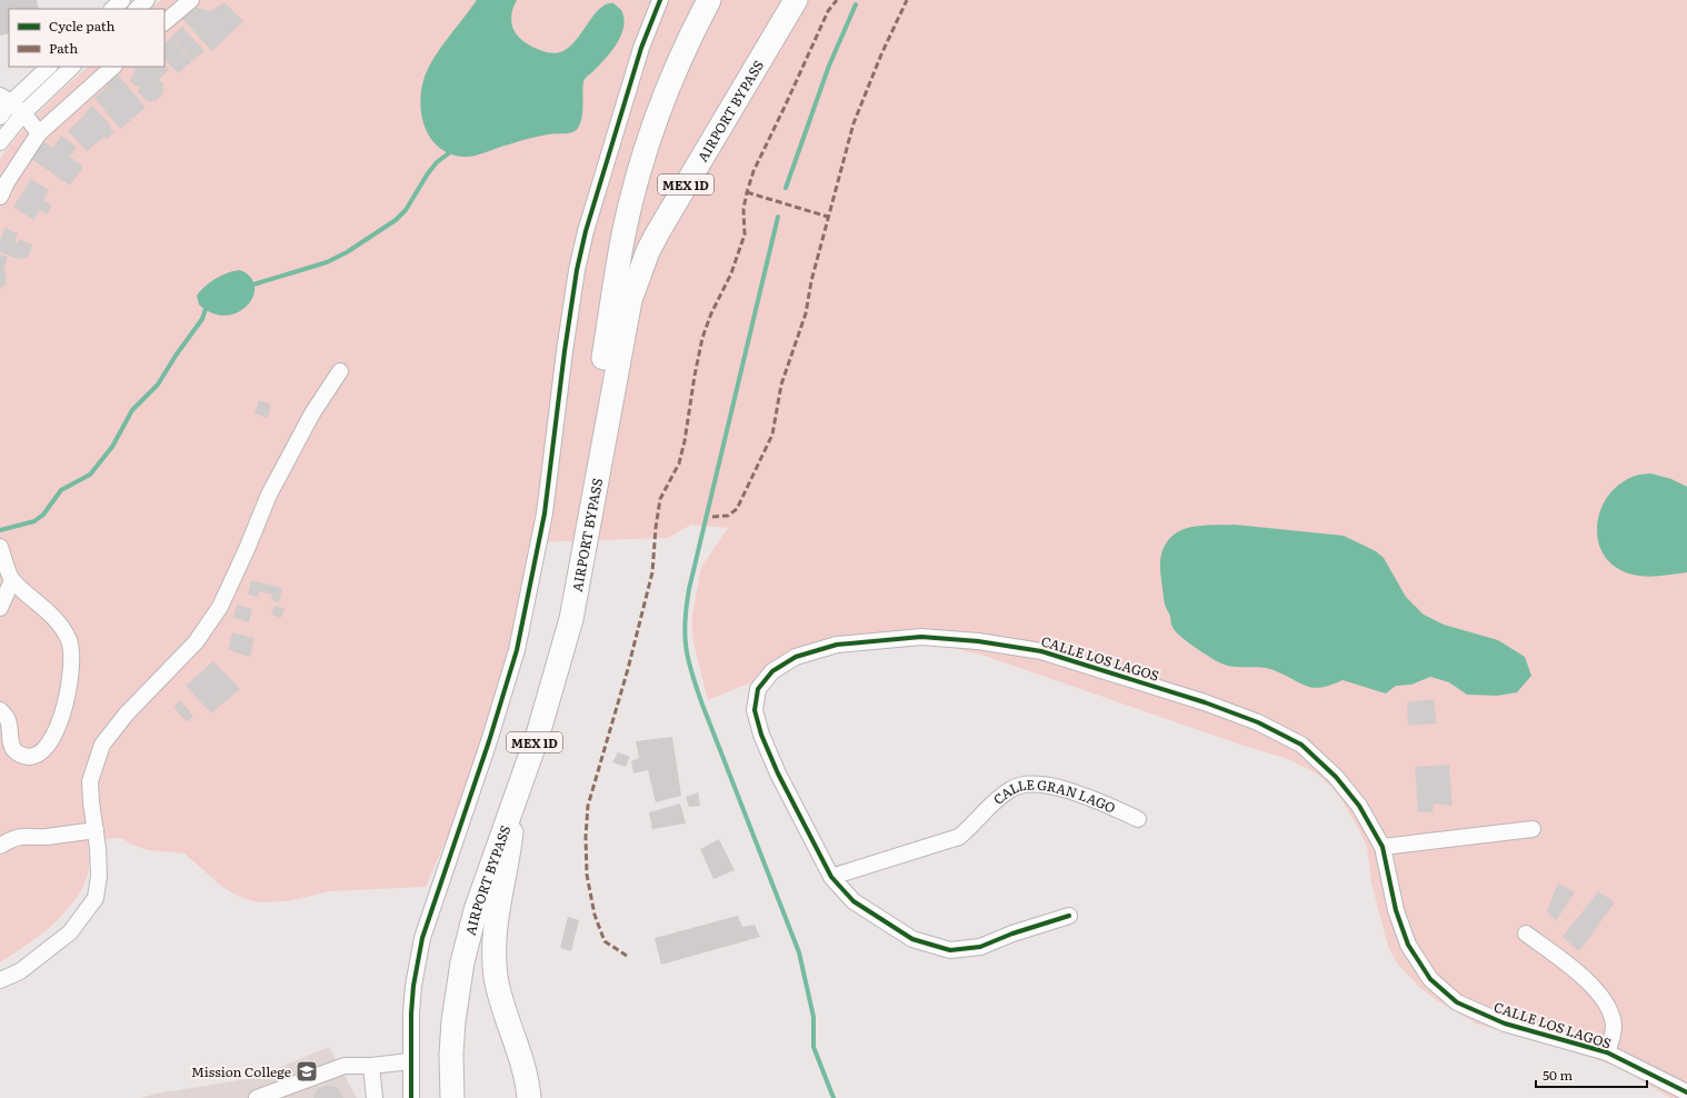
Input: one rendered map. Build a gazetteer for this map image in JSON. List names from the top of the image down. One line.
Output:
{"streets":{"highway":["AIRPORT BYPASS","MEX 1D"],"street":["CALLE LOS LAGOS","CALLE GRAN LAGO"]},"crossings":[["CALLE LOS LAGOS","CALLE GRAN LAGO"]],"places":{"school or university":["Mission College"]},"legend":["Cycle path","Path"],"scale_bar":"50 m"}
